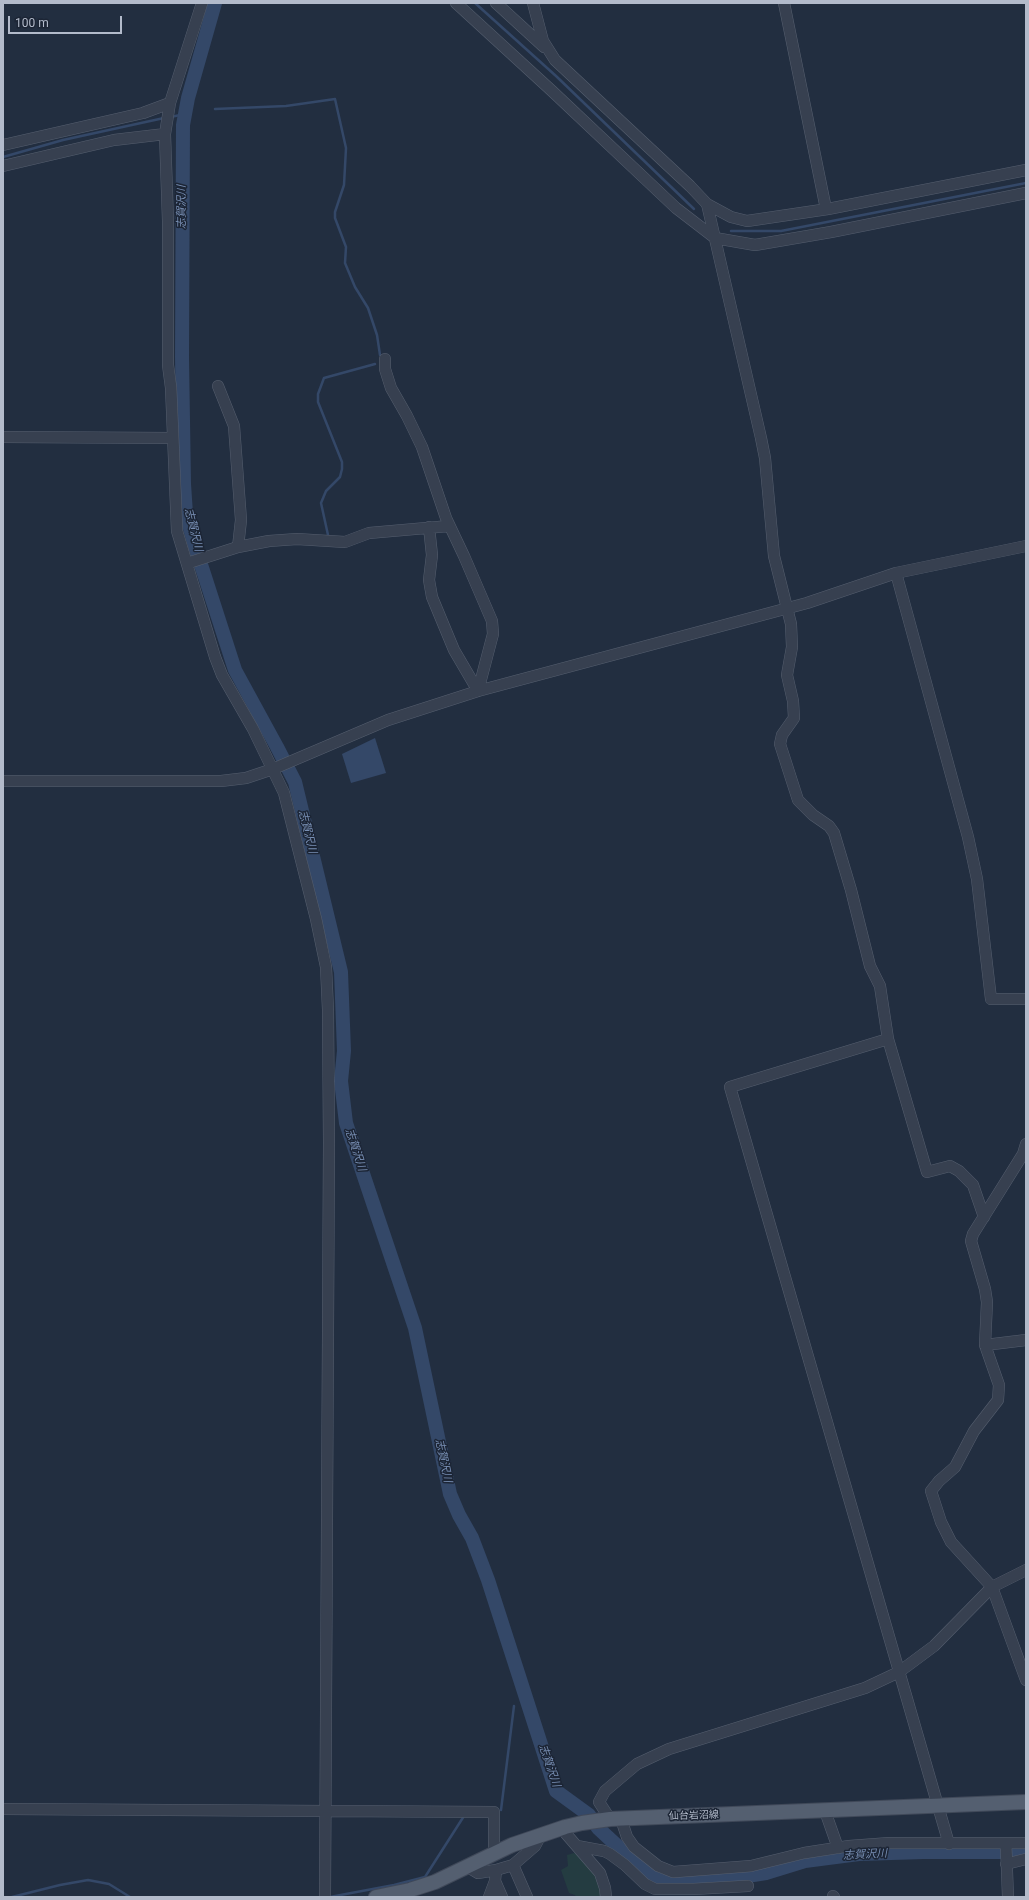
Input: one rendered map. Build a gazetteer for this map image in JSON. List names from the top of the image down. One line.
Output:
{"streets":{"main road":["仙台岩沼線"]},"water":["志賀沢川"],"scale_bar":"100 m"}
